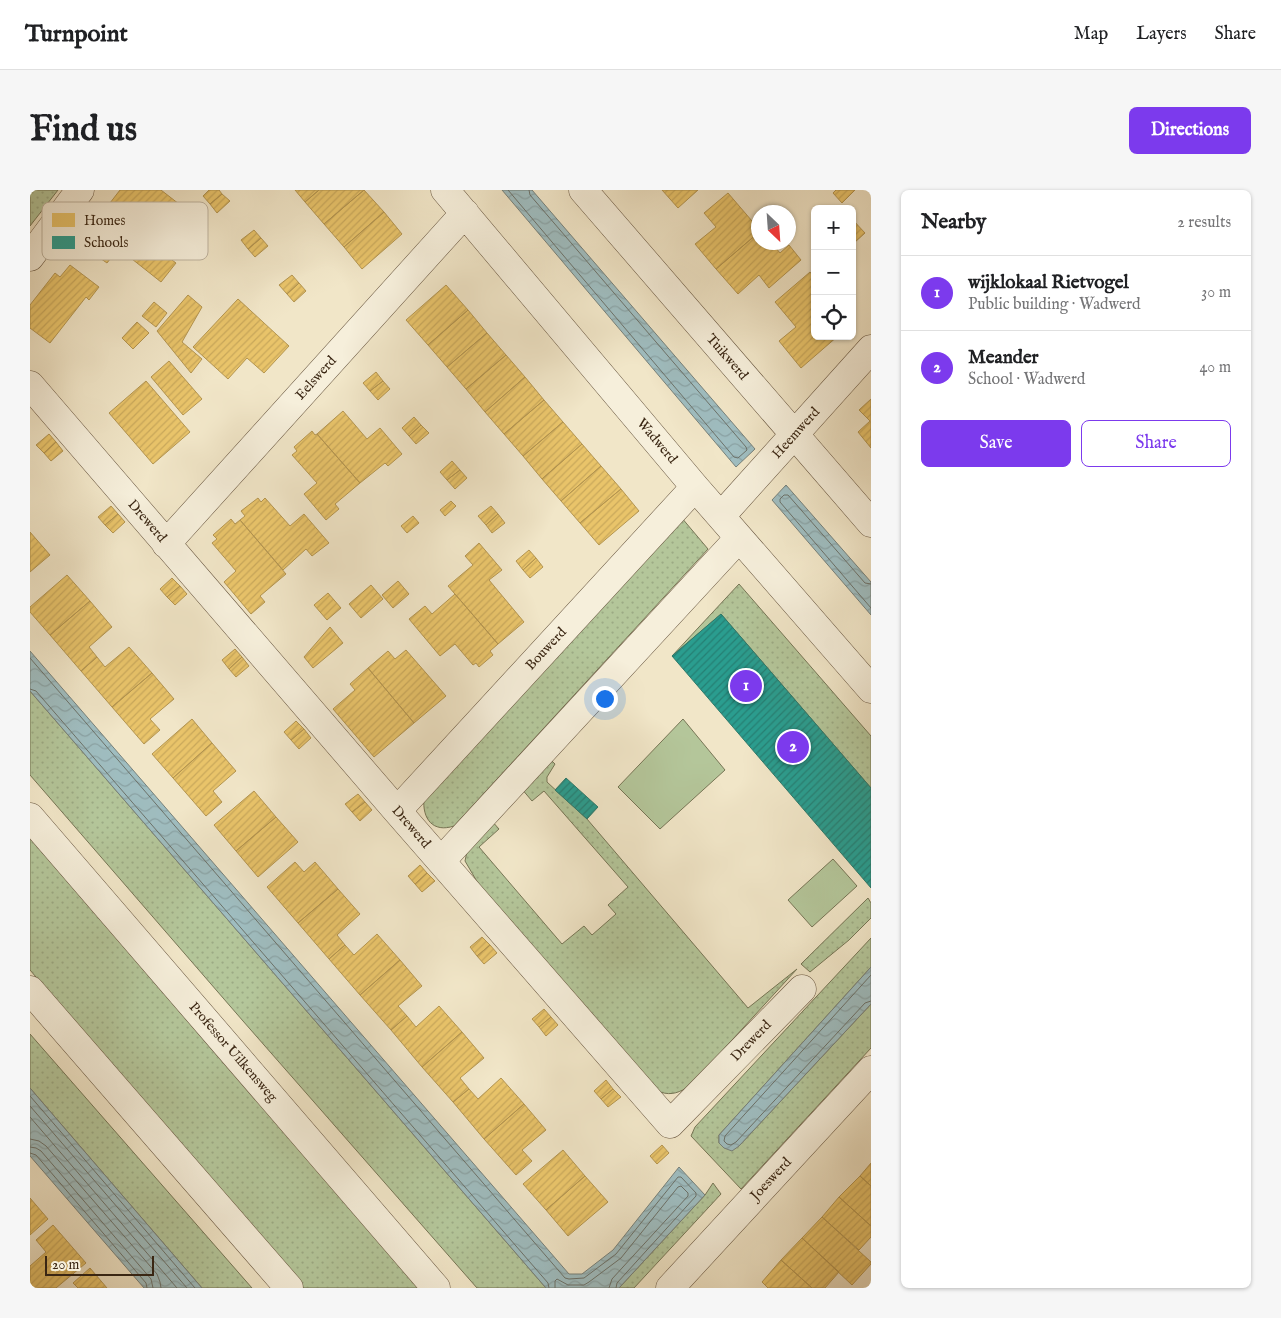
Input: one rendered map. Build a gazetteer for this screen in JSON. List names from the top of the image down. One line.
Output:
{"streets":{"street":["Tuikwerd","Eelswerd","Heemwerd","Wadwerd","Drewerd","Bouwerd","Professor Uilkensweg","Joeswerd"]},"crossings":[["Tuikwerd","Heemwerd"],["Eelswerd","Wadwerd"],["Eelswerd","Drewerd"],["Heemwerd","Wadwerd"],["Wadwerd","Bouwerd"],["Drewerd","Bouwerd"]],"legend":["Homes","Schools"],"scale_bar":"20 m","north":"bottom right","page":{"header":"Turnpoint","nav":["Map","Layers","Share"],"buttons":["Directions",["Save","Share"]],"title":"Find us","heading":["Nearby","2 results"],"map_buttons":["+","−"],"list":[{"mark":"1","name":"wijklokaal Rietvogel","note":"Public building · Wadwerd","value":"30 m"},{"mark":"2","name":"Meander","note":"School · Wadwerd","value":"40 m"}],"pins":["1","2"],"scale":"20 m"}}
